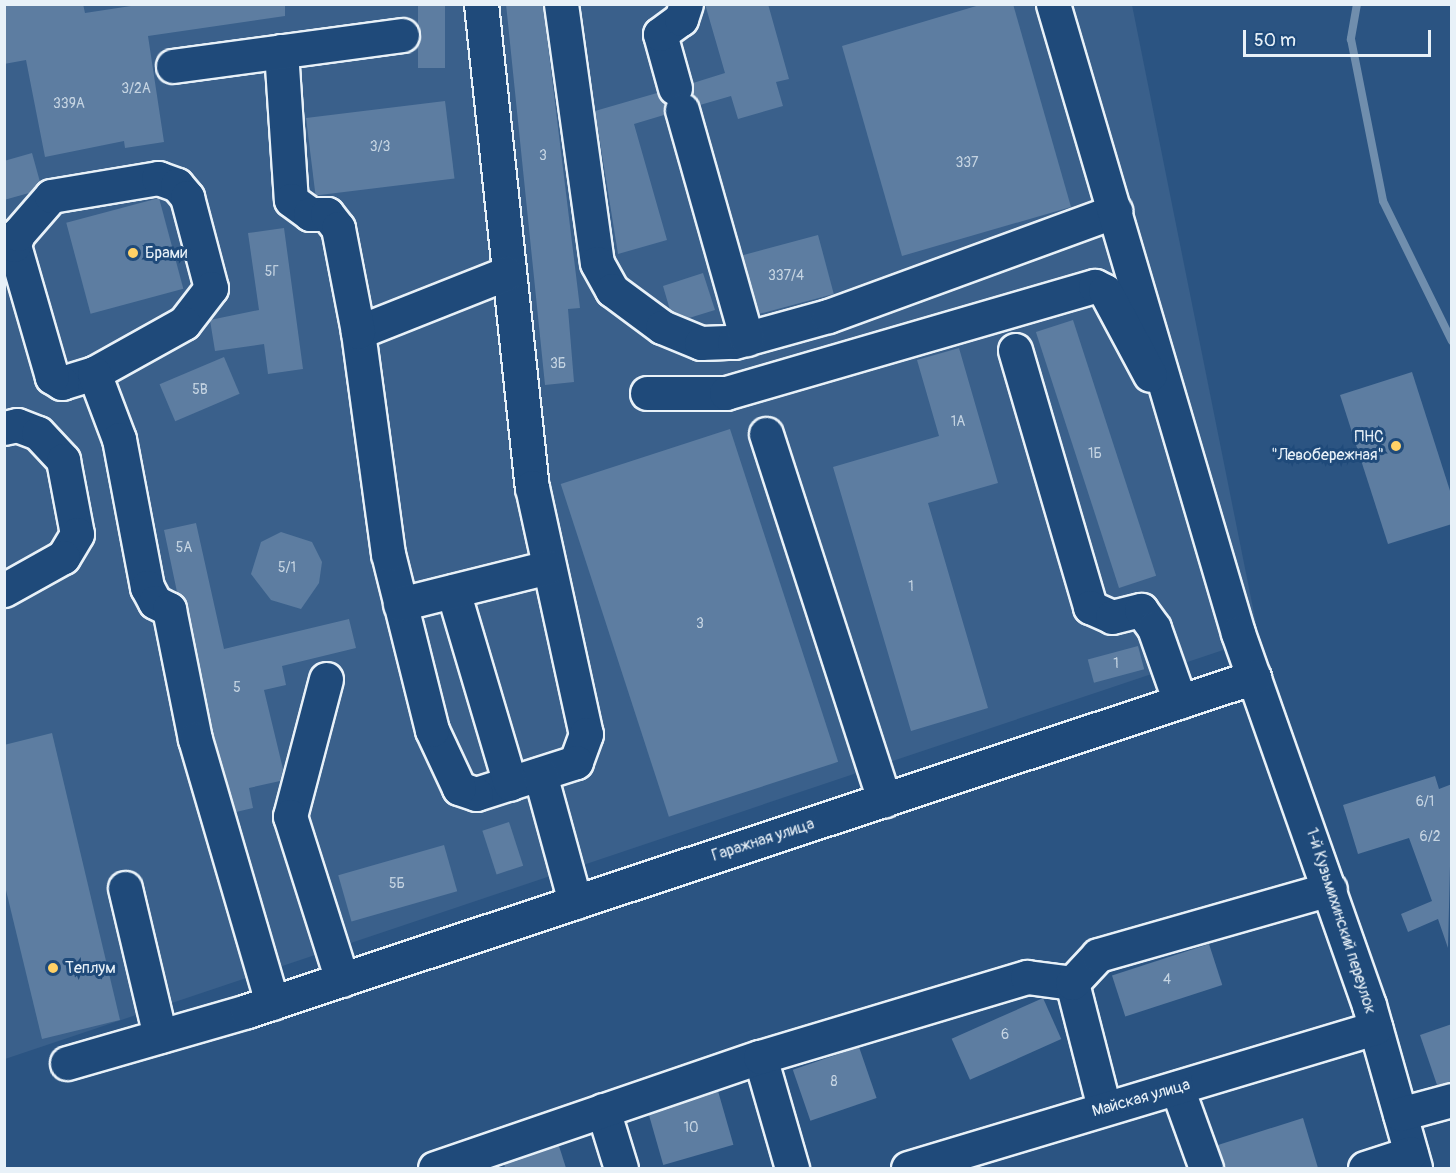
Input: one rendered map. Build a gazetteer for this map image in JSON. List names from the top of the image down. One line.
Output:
{"streets":{"street":["Гаражная улица","1-й Кузьмихинский переулок","Майская улица"]},"crossings":[["Гаражная улица","1-й Кузьмихинский переулок"],["1-й Кузьмихинский переулок","Майская улица"]],"places":["Брами","ПНС \"Левобережная\"","Теплум"],"house_numbers":["3/2А","339А","3/3","3","337","5Г","337/4","3Б","5В","1А","1Б","5А","5/1","1","3","1","5","6/1","6/2","5Б","4","6","8","10"],"scale_bar":"50 m"}
